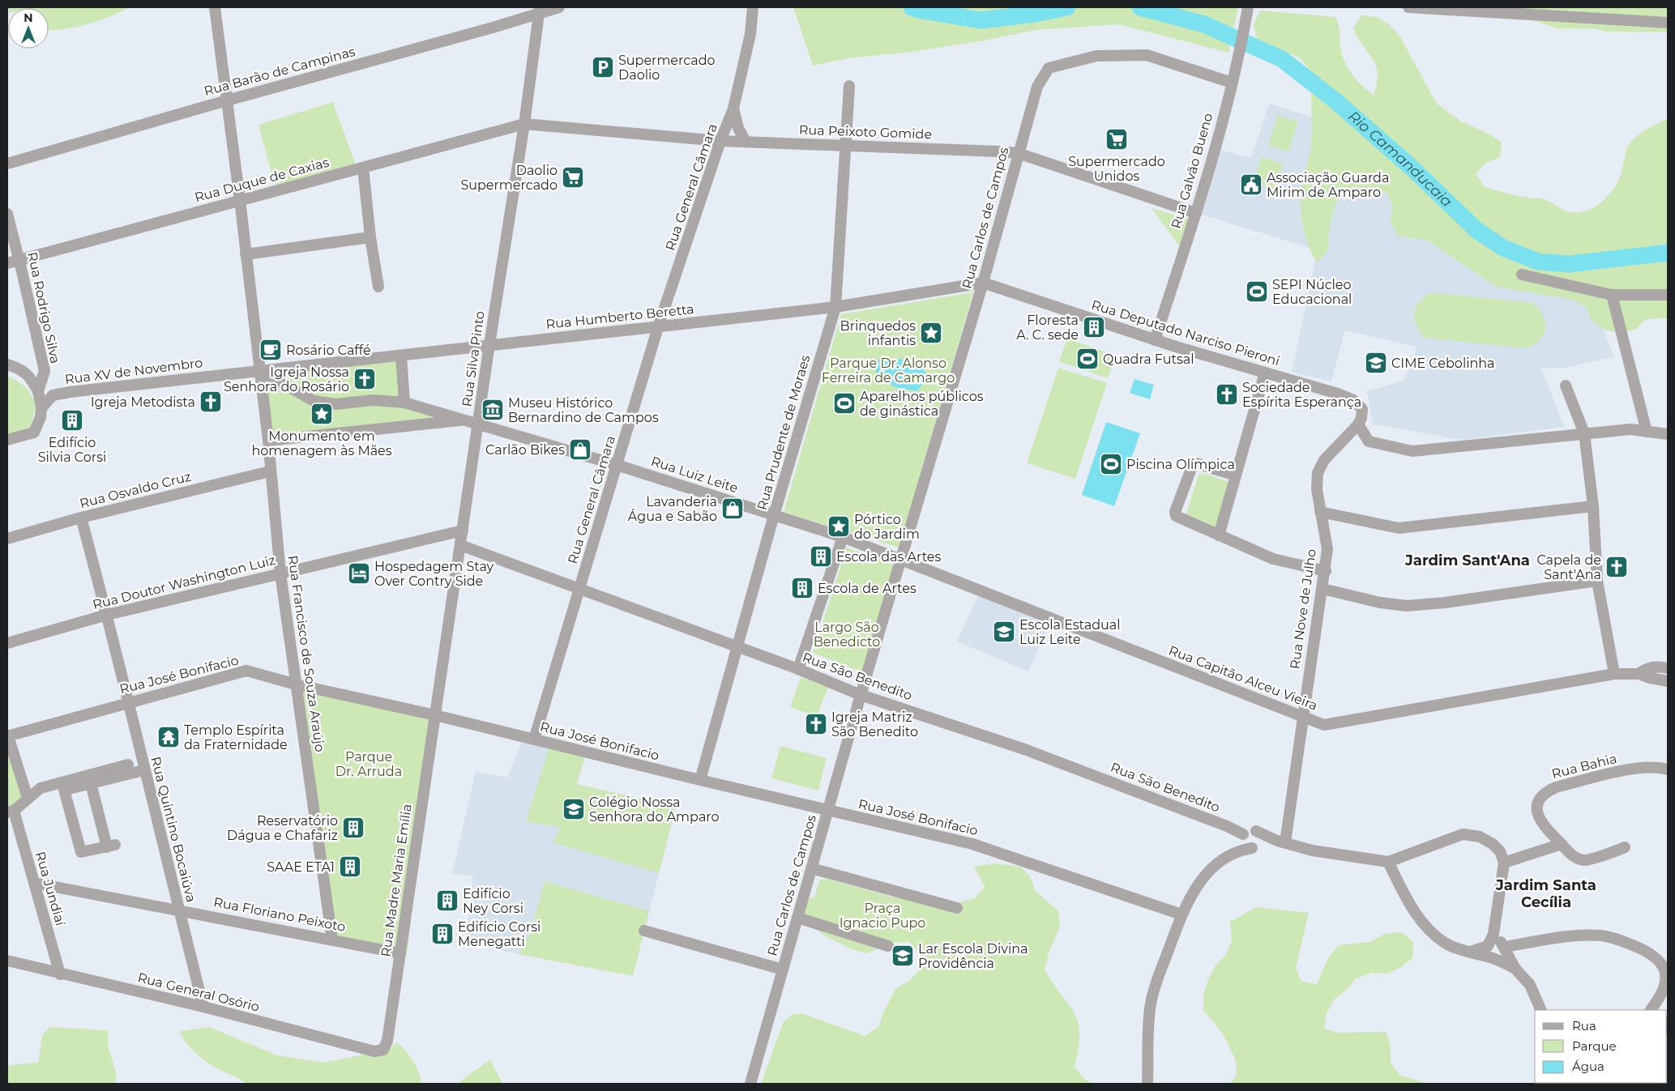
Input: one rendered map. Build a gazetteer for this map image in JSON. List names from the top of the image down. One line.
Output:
{"streets":{"street":["Rua Barão de Campinas","Rua Peixoto Gomide","Rua Galvão Bueno","Rua Duque de Caxias","Rua General Câmara","Rua Carlos de Campos","Rua Rodrigo Silva","Rua Humberto Beretta","Rua Deputado Narciso Pieroni","Rua Silva Pinto","Rua XV de Novembro","Rua Prudente de Moraes","Rua Luiz Leite","Rua Osvaldo Cruz","Rua Doutor Washington Luiz","Rua Nove de Julho","Rua Francisco de Souza Araújo","Rua José Bonifacio","Rua São Benedito","Rua Capitão Alceu Vieira","Rua Bahia","Rua Quintino Bocaiúva","Rua Madre Maria Emília","Rua Jundiaí","Rua Floriano Peixoto","Rua General Osório"]},"crossings":[["Rua Barão de Campinas","Rua Silva Pinto"],["Rua Barão de Campinas","Rua Francisco de Souza Araújo"],["Rua Peixoto Gomide","Rua Galvão Bueno"],["Rua Peixoto Gomide","Rua Duque de Caxias"],["Rua Peixoto Gomide","Rua General Câmara"],["Rua Peixoto Gomide","Rua Carlos de Campos"],["Rua Peixoto Gomide","Rua Silva Pinto"],["Rua Peixoto Gomide","Rua Prudente de Moraes"],["Rua Galvão Bueno","Rua Carlos de Campos"],["Rua Galvão Bueno","Rua Deputado Narciso Pieroni"],["Rua Duque de Caxias","Rua Rodrigo Silva"],["Rua Duque de Caxias","Rua Silva Pinto"],["Rua Duque de Caxias","Rua Francisco de Souza Araújo"],["Rua General Câmara","Rua Humberto Beretta"],["Rua General Câmara","Rua Luiz Leite"],["Rua General Câmara","Rua José Bonifacio"],["Rua General Câmara","Rua São Benedito"],["Rua Carlos de Campos","Rua Humberto Beretta"],["Rua Carlos de Campos","Rua Deputado Narciso Pieroni"],["Rua Carlos de Campos","Rua Luiz Leite"],["Rua Carlos de Campos","Rua José Bonifacio"],["Rua Carlos de Campos","Rua São Benedito"],["Rua Carlos de Campos","Rua Capitão Alceu Vieira"],["Rua Rodrigo Silva","Rua XV de Novembro"],["Rua Humberto Beretta","Rua Deputado Narciso Pieroni"],["Rua Humberto Beretta","Rua Silva Pinto"],["Rua Humberto Beretta","Rua XV de Novembro"],["Rua Humberto Beretta","Rua Prudente de Moraes"],["Rua Humberto Beretta","Rua Luiz Leite"],["Rua Humberto Beretta","Rua Francisco de Souza Araújo"],["Rua Deputado Narciso Pieroni","Rua Nove de Julho"],["Rua Silva Pinto","Rua Luiz Leite"],["Rua Silva Pinto","Rua Doutor Washington Luiz"],["Rua Silva Pinto","Rua José Bonifacio"],["Rua Silva Pinto","Rua São Benedito"],["Rua Silva Pinto","Rua Madre Maria Emília"],["Rua XV de Novembro","Rua Luiz Leite"],["Rua XV de Novembro","Rua Francisco de Souza Araújo"],["Rua Prudente de Moraes","Rua Luiz Leite"],["Rua Prudente de Moraes","Rua José Bonifacio"],["Rua Prudente de Moraes","Rua São Benedito"],["Rua Luiz Leite","Rua Francisco de Souza Araújo"],["Rua Luiz Leite","Rua Capitão Alceu Vieira"],["Rua Osvaldo Cruz","Rua Francisco de Souza Araújo"],["Rua Osvaldo Cruz","Rua Quintino Bocaiúva"],["Rua Doutor Washington Luiz","Rua Francisco de Souza Araújo"],["Rua Doutor Washington Luiz","Rua Quintino Bocaiúva"],["Rua Nove de Julho","Rua Capitão Alceu Vieira"],["Rua Francisco de Souza Araújo","Rua José Bonifacio"],["Rua Francisco de Souza Araújo","Rua Floriano Peixoto"],["Rua José Bonifacio","Rua Quintino Bocaiúva"],["Rua José Bonifacio","Rua Madre Maria Emília"],["Rua Quintino Bocaiúva","Rua Floriano Peixoto"],["Rua Quintino Bocaiúva","Rua General Osório"],["Rua Madre Maria Emília","Rua Floriano Peixoto"],["Rua Madre Maria Emília","Rua General Osório"],["Rua Jundiaí","Rua Floriano Peixoto"],["Rua Jundiaí","Rua General Osório"]],"districts":["Jardim Sant'Ana","Jardim Santa Cecília"],"water":["Rio Camanducaia"],"parks":["Parque Dr. Alonso Ferreira de Camargo","Largo São Benedicto","Parque Dr. Arruda","Praça Ignacio Pupo"],"places":{"parking":["Supermercado Daolio"],"supermarket":["Supermercado Unidos","Daolio Supermercado"],"public building":["Associação Guarda Mirim de Amparo"],"sports":["SEPI Núcleo Educacional","Quadra Futsal","Aparelhos públicos de ginástica","Piscina Olímpica"],"building":["Floresta A. C. sede","Edifício Silvia Corsi","Escola das Artes","Escola de Artes","Reservatório Dágua e Chafariz","SAAE ETA1","Edifício Ney Corsi","Edifício Corsi Menegatti"],"place":["Brinquedos infantis","Monumento em homenagem às Mães","Pórtico do Jardim"],"cafe":["Rosário Caffé"],"school or university":["CIME Cebolinha","Escola Estadual Luiz Leite","Colégio Nossa Senhora do Amparo","Lar Escola Divina Providência"],"church":["Igreja Nossa Senhora do Rosário","Sociedade Espírita Esperança","Igreja Metodista","Capela de Sant'Ana","Igreja Matriz São Benedito"],"museum":["Museu Histórico Bernardino de Campos"],"shop":["Carlão Bikes","Lavanderia Água e Sabão"],"hotel":["Hospedagem Stay Over Contry Side"],"temple":["Templo Espírita da Fraternidade"]},"legend":["Rua","Parque","Água"],"north":"top"}
